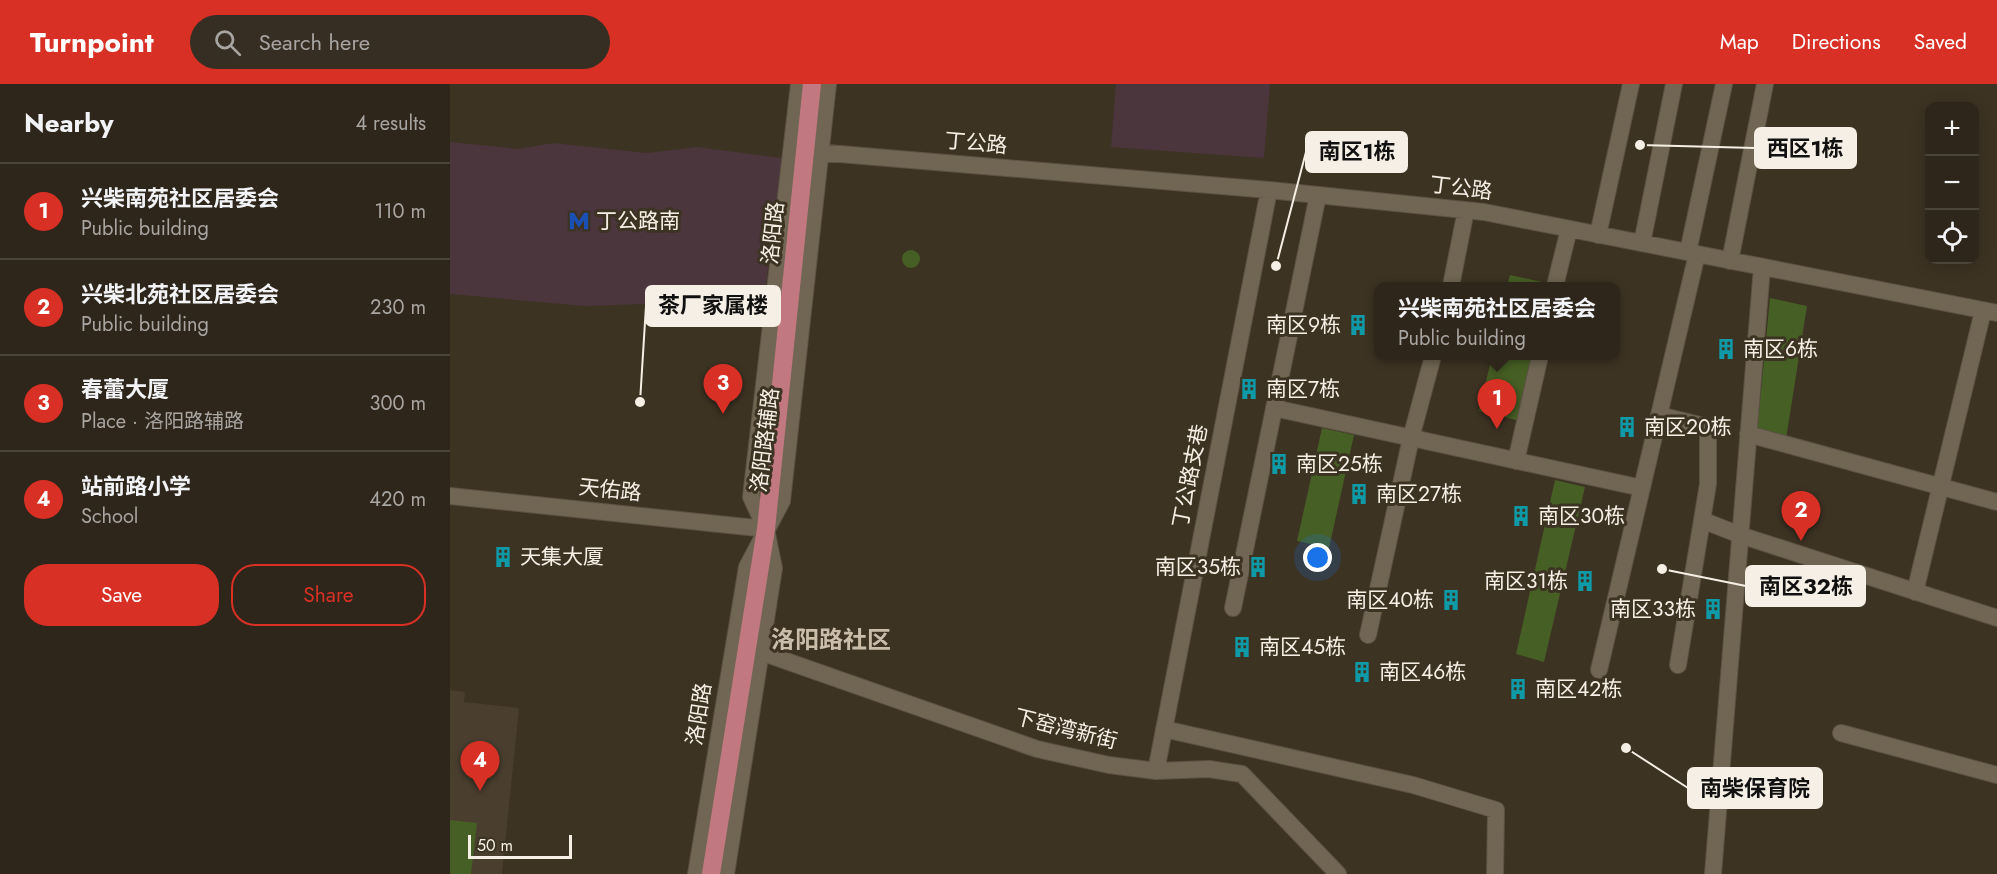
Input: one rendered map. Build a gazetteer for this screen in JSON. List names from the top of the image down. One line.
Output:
{"streets":{"main road":["洛阳路"],"street":["丁公路","洛阳路辅路","丁公路支巷","天佑路","下窑湾新街"]},"crossings":[["丁公路","洛阳路"],["丁公路","丁公路支巷"],["洛阳路","洛阳路辅路"],["洛阳路","天佑路"],["洛阳路","下窑湾新街"],["洛阳路辅路","天佑路"],["丁公路支巷","下窑湾新街"]],"districts":["洛阳路社区"],"places":{"other":["西区1栋","南区1栋","茶厂家属楼","南区32栋","南柴保育院"],"metro station":["丁公路南"],"building":["南区9栋","南区6栋","南区7栋","南区20栋","南区25栋","南区27栋","南区30栋","天集大厦","南区35栋","南区31栋","南区40栋","南区33栋","南区45栋","南区46栋","南区42栋"]},"scale_bar":"50 m","page":{"header":"Turnpoint","search":"Search here","nav":["Map","Directions","Saved"],"heading":["Nearby","4 results"],"map_buttons":["+","−"],"list":[{"mark":"1","name":"兴柴南苑社区居委会","note":"Public building","value":"110 m"},{"mark":"2","name":"兴柴北苑社区居委会","note":"Public building","value":"230 m"},{"mark":"3","name":"春蕾大厦","note":"Place · 洛阳路辅路","value":"300 m"},{"mark":"4","name":"站前路小学","note":"School","value":"420 m"}],"popup":["兴柴南苑社区居委会","Public building"],"pins":["3","1","2","4"],"buttons":["Save","Share"],"scale":"50 m"}}
